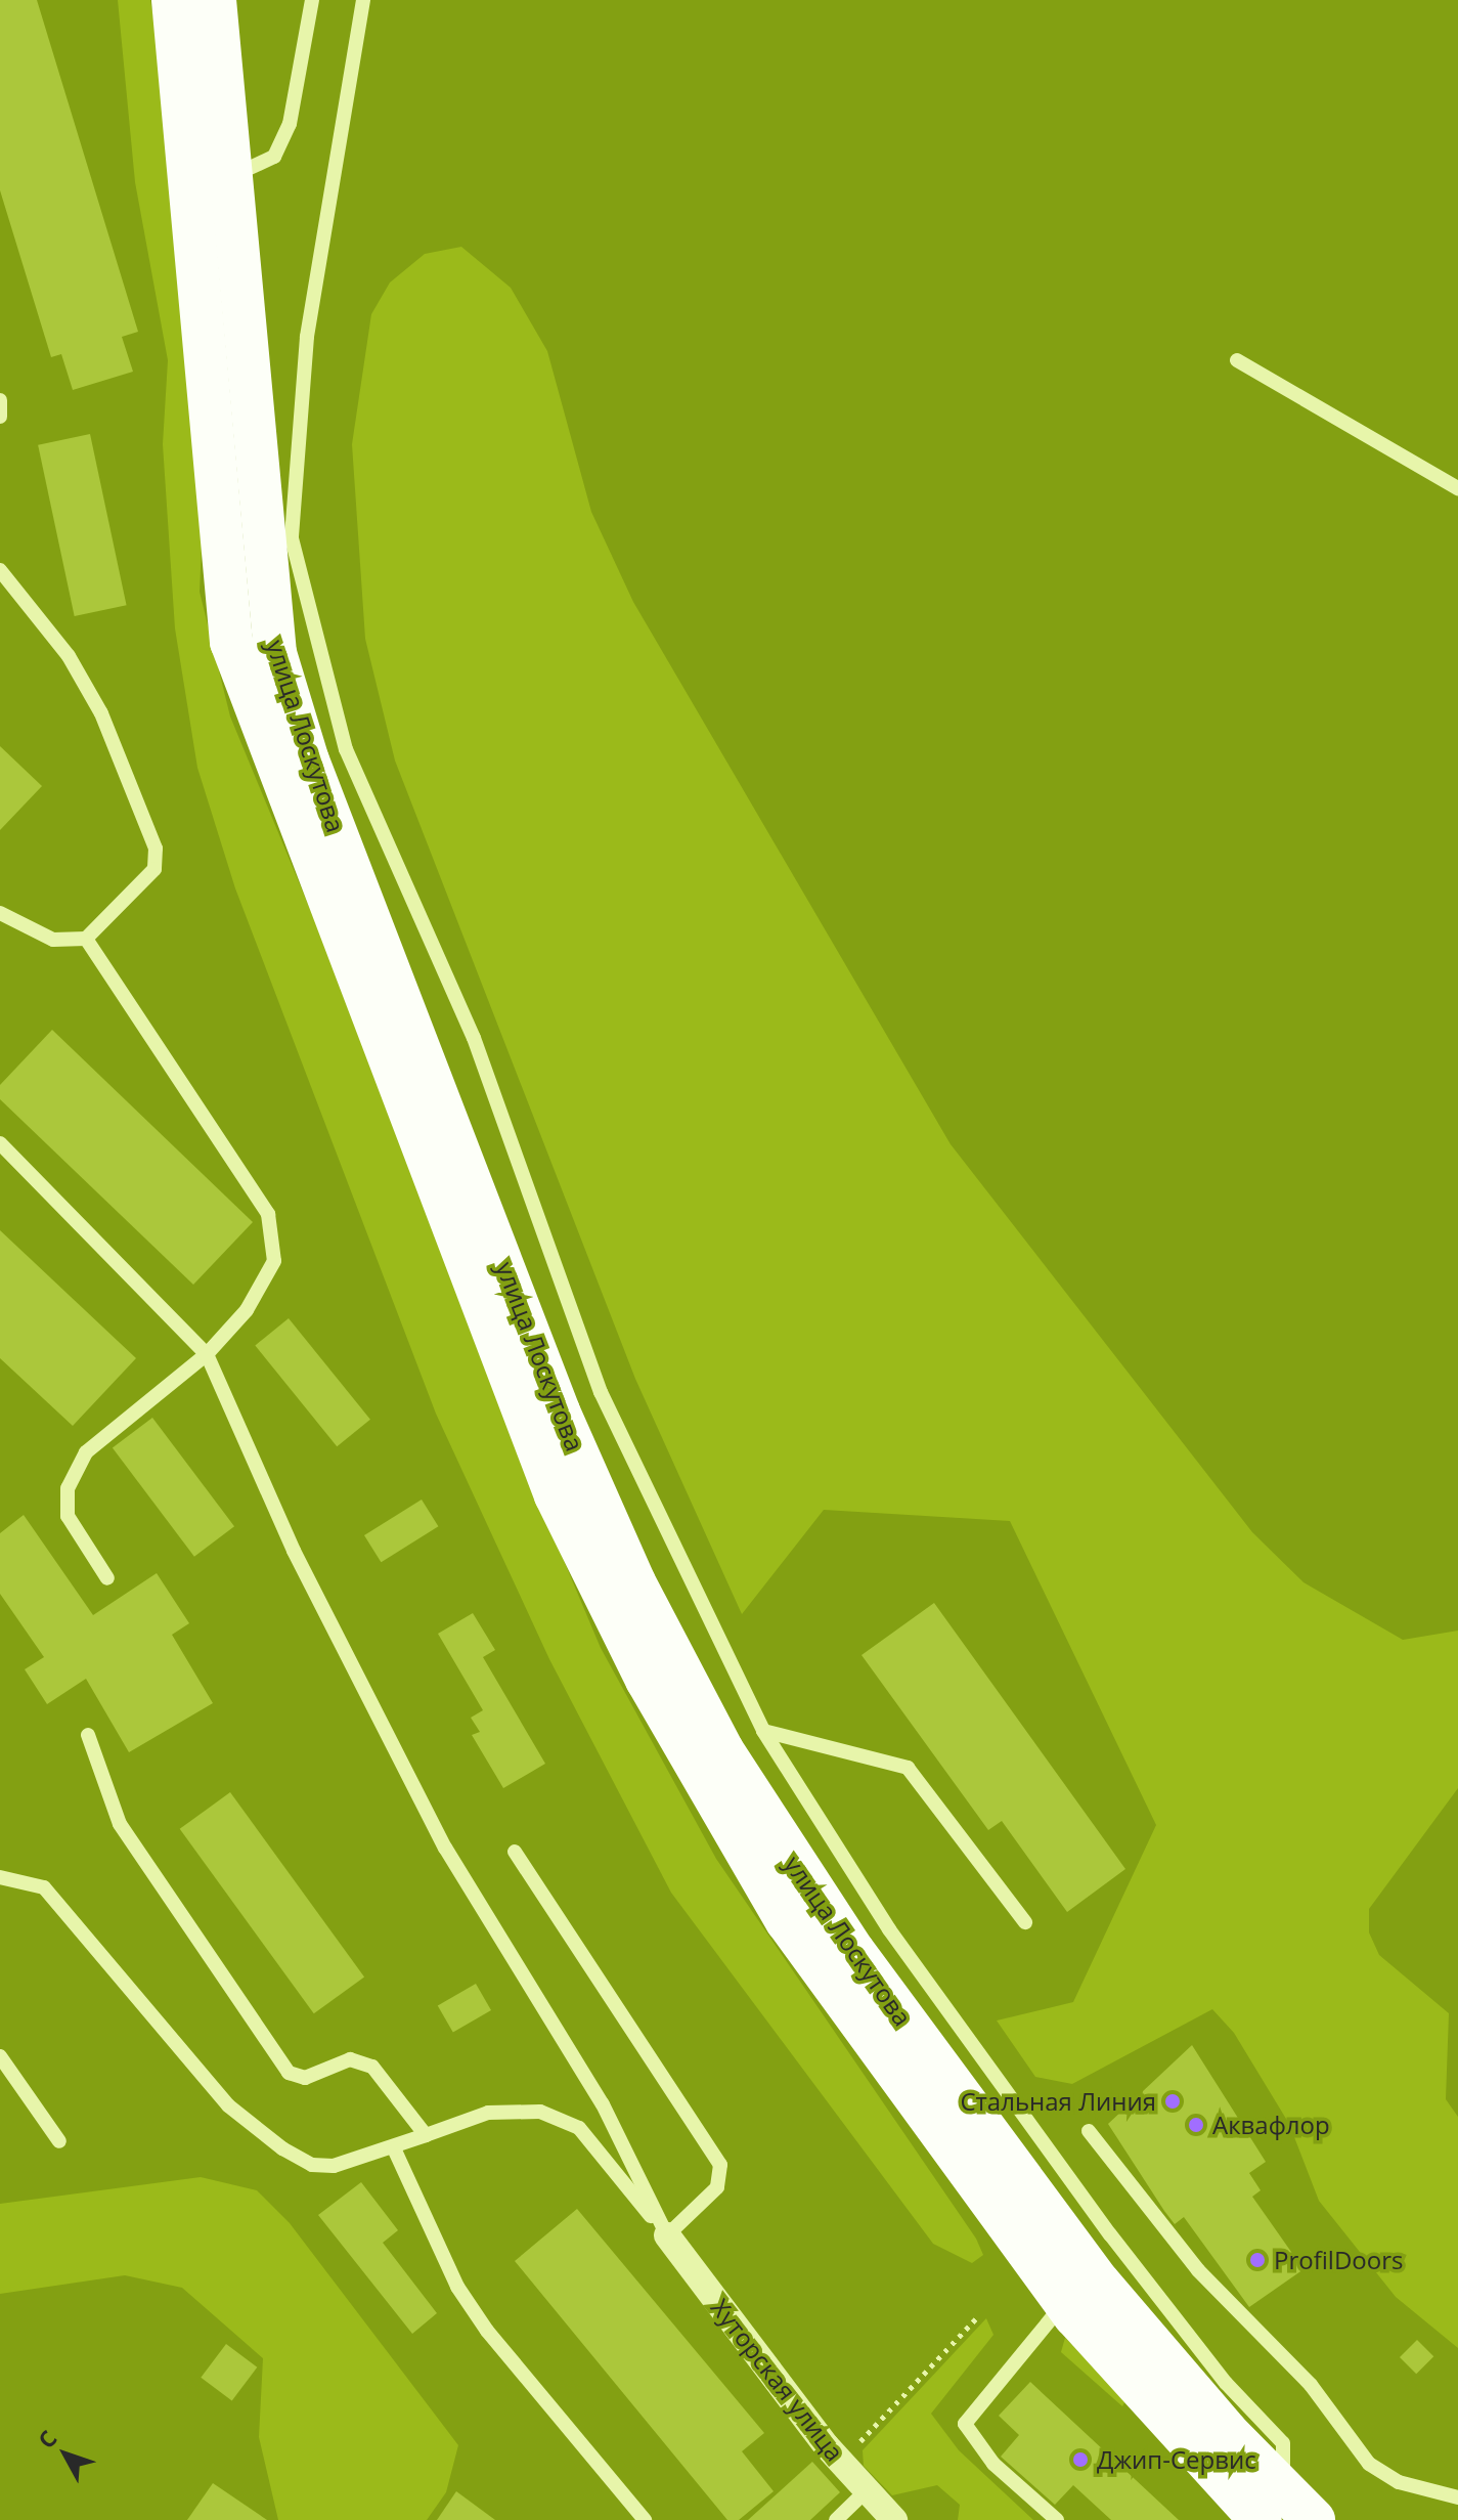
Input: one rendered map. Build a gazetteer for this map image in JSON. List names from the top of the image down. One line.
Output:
{"streets":{"main road":["улица Лоскутова"],"street":["Хуторская улица"]},"places":["Стальная Линия","Аквафлор","ProfilDoors","Джип-Сервис"],"north":"top left"}
